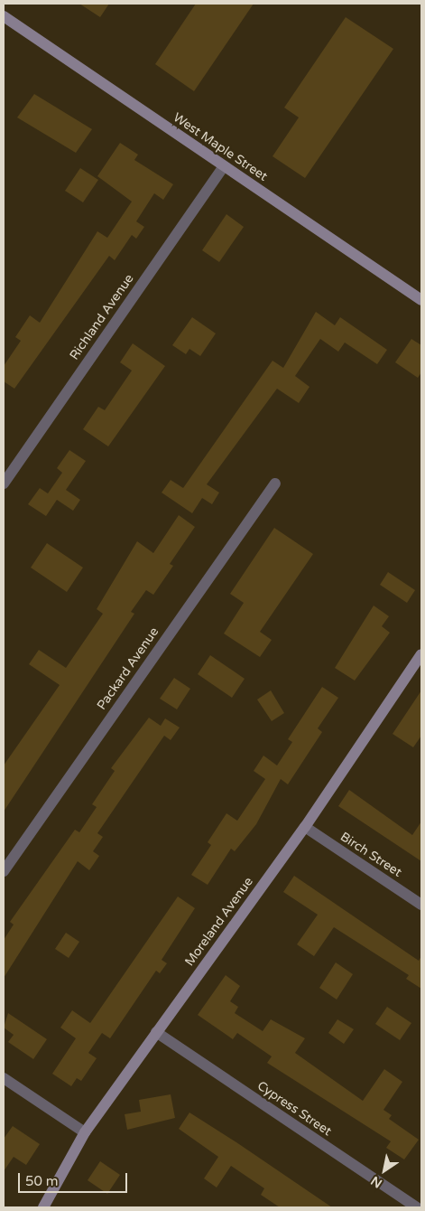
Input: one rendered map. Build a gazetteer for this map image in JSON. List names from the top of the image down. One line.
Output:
{"streets":{"street":["West Maple Street","Richland Avenue","Packard Avenue","Birch Street","Moreland Avenue","Cypress Street"]},"crossings":[["West Maple Street","Richland Avenue"],["Birch Street","Moreland Avenue"],["Moreland Avenue","Cypress Street"]],"scale_bar":"50 m","north":"bottom left"}
